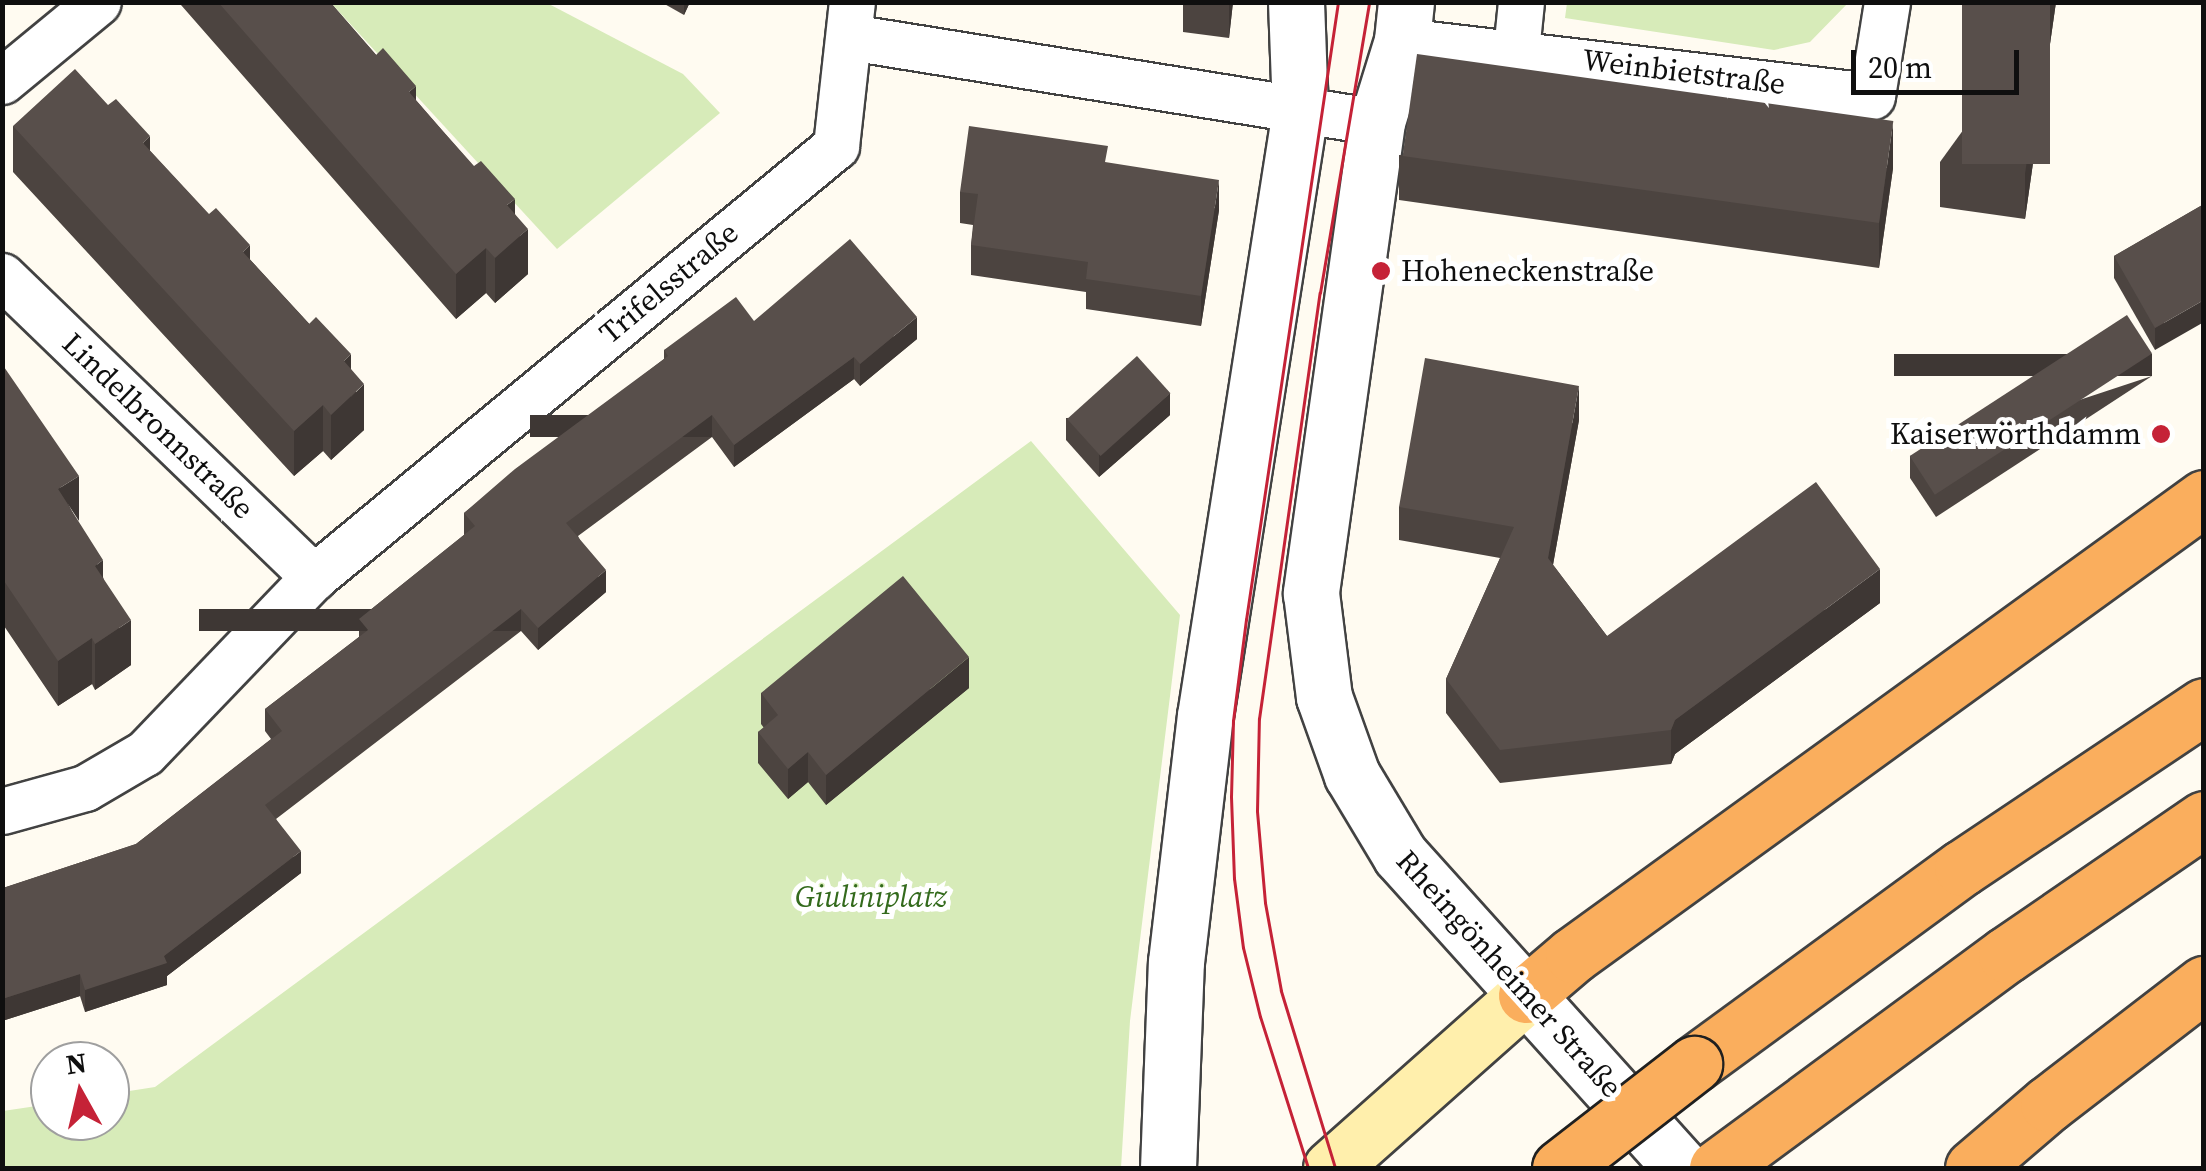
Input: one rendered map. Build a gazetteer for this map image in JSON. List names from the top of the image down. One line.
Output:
{"streets":{"street":["Weinbietstraße","Trifelsstraße","Lindelbronnstraße","Rheingönheimer Straße"]},"crossings":[["Weinbietstraße","Rheingönheimer Straße"],["Trifelsstraße","Lindelbronnstraße"],["Trifelsstraße","Rheingönheimer Straße"]],"parks":["Giuliniplatz"],"places":["Hoheneckenstraße","Kaiserwörthdamm"],"scale_bar":"20 m","north":"top"}
